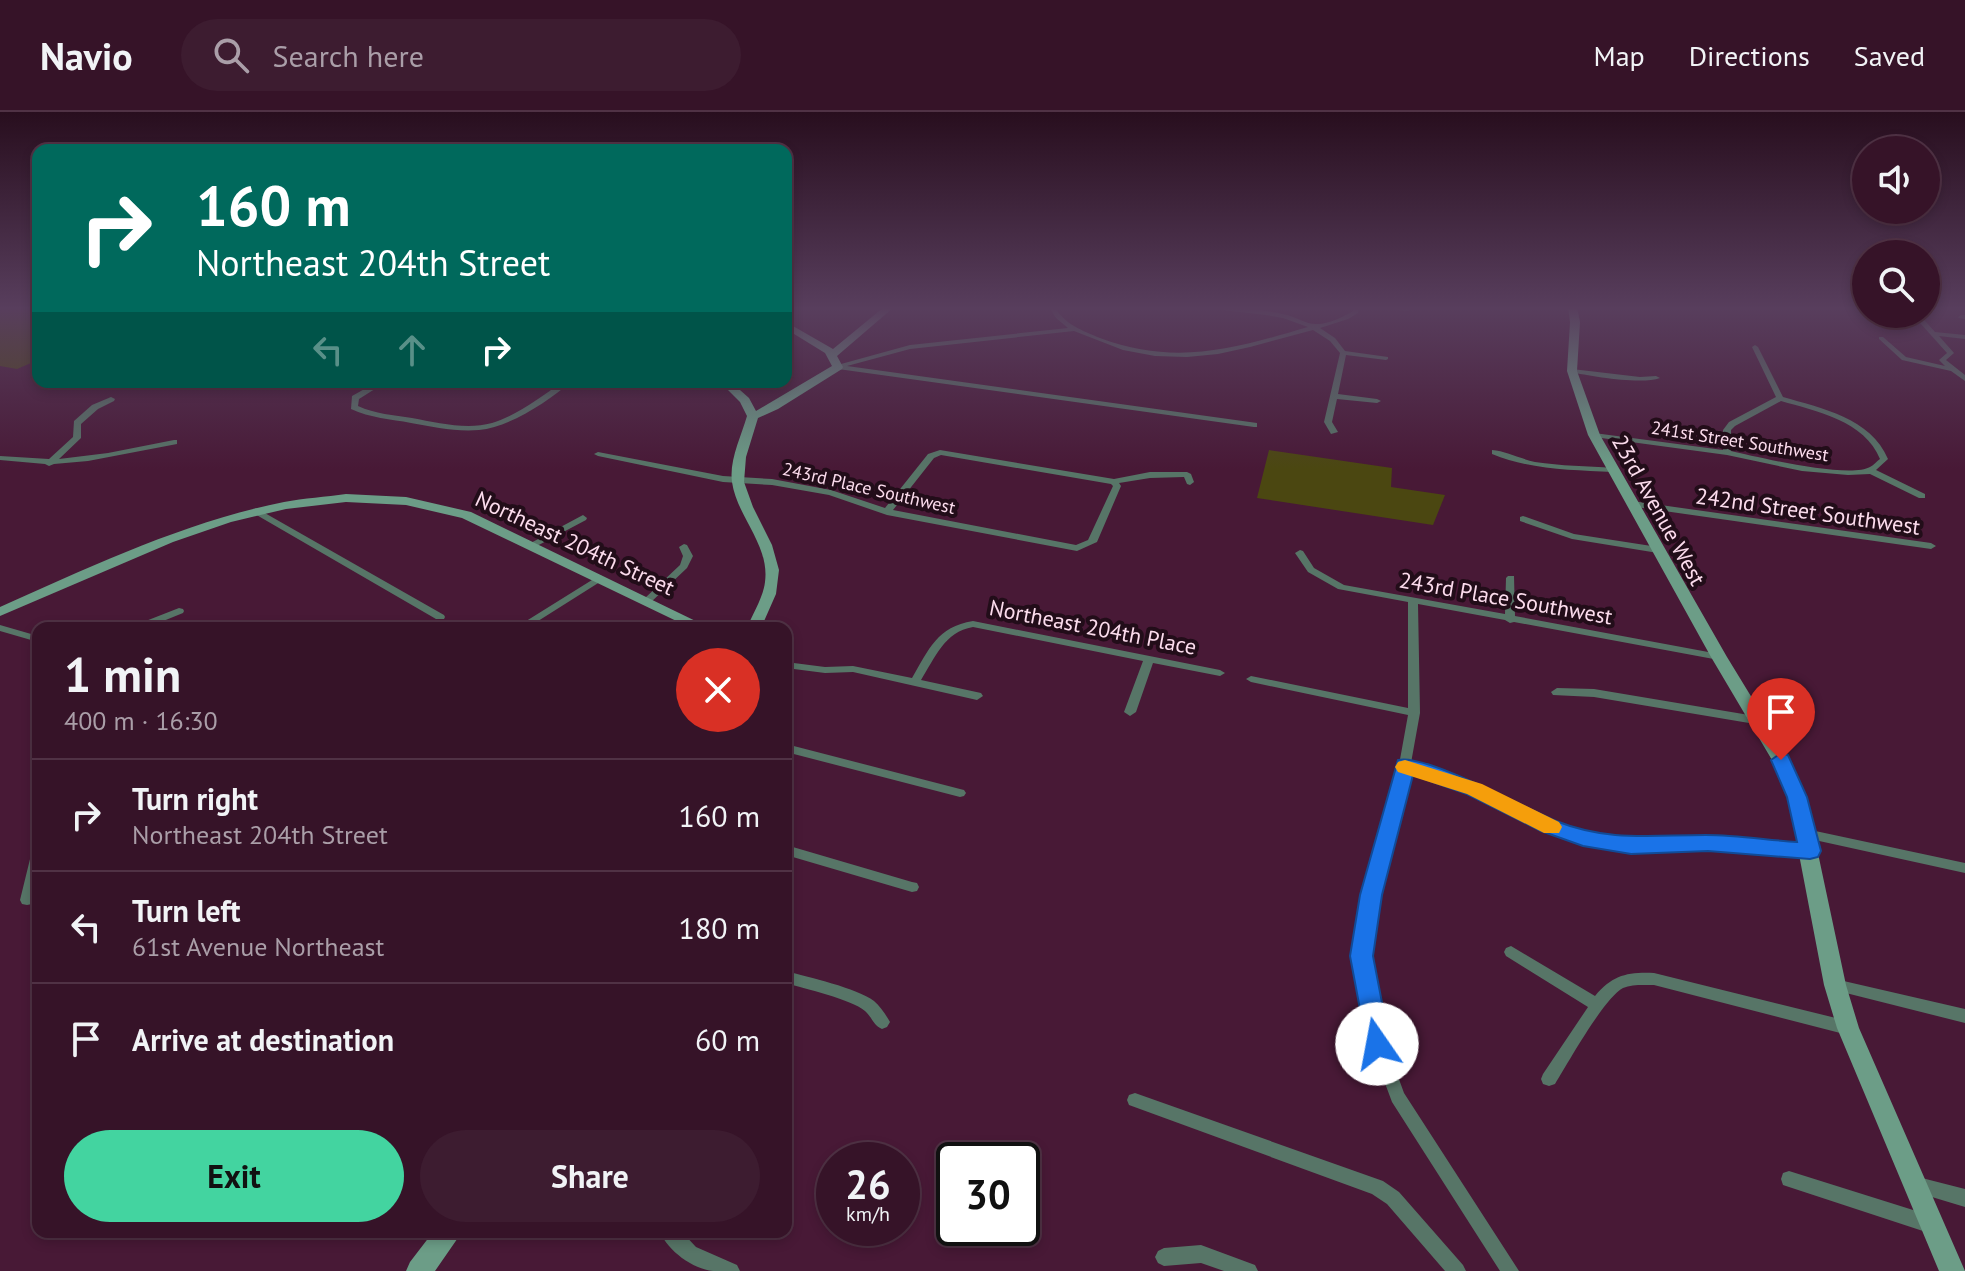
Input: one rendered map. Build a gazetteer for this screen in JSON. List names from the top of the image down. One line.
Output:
{"streets":{"street":["241st Street Southwest","243rd Place Southwest","23rd Avenue West","242nd Street Southwest","Northeast 204th Street","Northeast 204th Place"]},"crossings":[["241st Street Southwest","23rd Avenue West"],["243rd Place Southwest","23rd Avenue West"],["23rd Avenue West","242nd Street Southwest"]],"page":{"header":"Navio","search":"Search here","nav":["Map","Directions","Saved"],"turn":["160 m","Northeast 204th Street"],"heading":["1 min","400 m · 16:30"],"list":[{"name":"Turn right","note":"Northeast 204th Street","value":"160 m"},{"name":"Turn left","note":"61st Avenue Northeast","value":"180 m"},{"name":"Arrive at destination","value":"60 m"}],"buttons":["Exit","Share"],"speed":"26 km/h","limit":"30"}}
